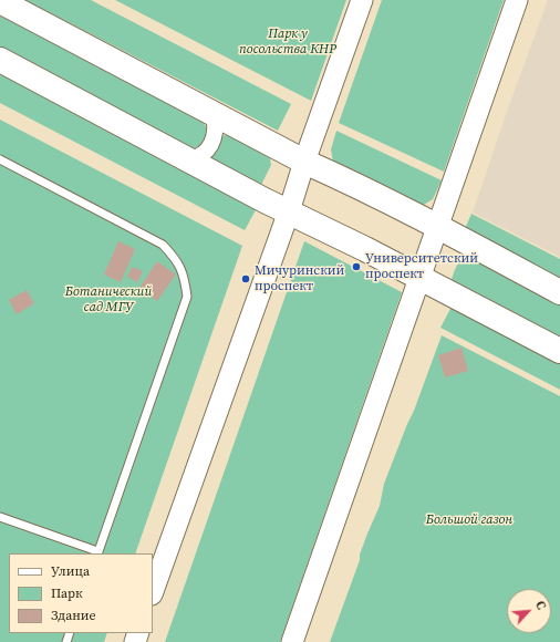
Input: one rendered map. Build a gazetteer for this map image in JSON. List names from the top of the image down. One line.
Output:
{"parks":["Парк у посольства КНР","Ботанический сад МГУ","Большой газон"],"places":["Университетский проспект","Мичуринский проспект"],"legend":["Улица","Парк","Здание"],"north":"top right"}
